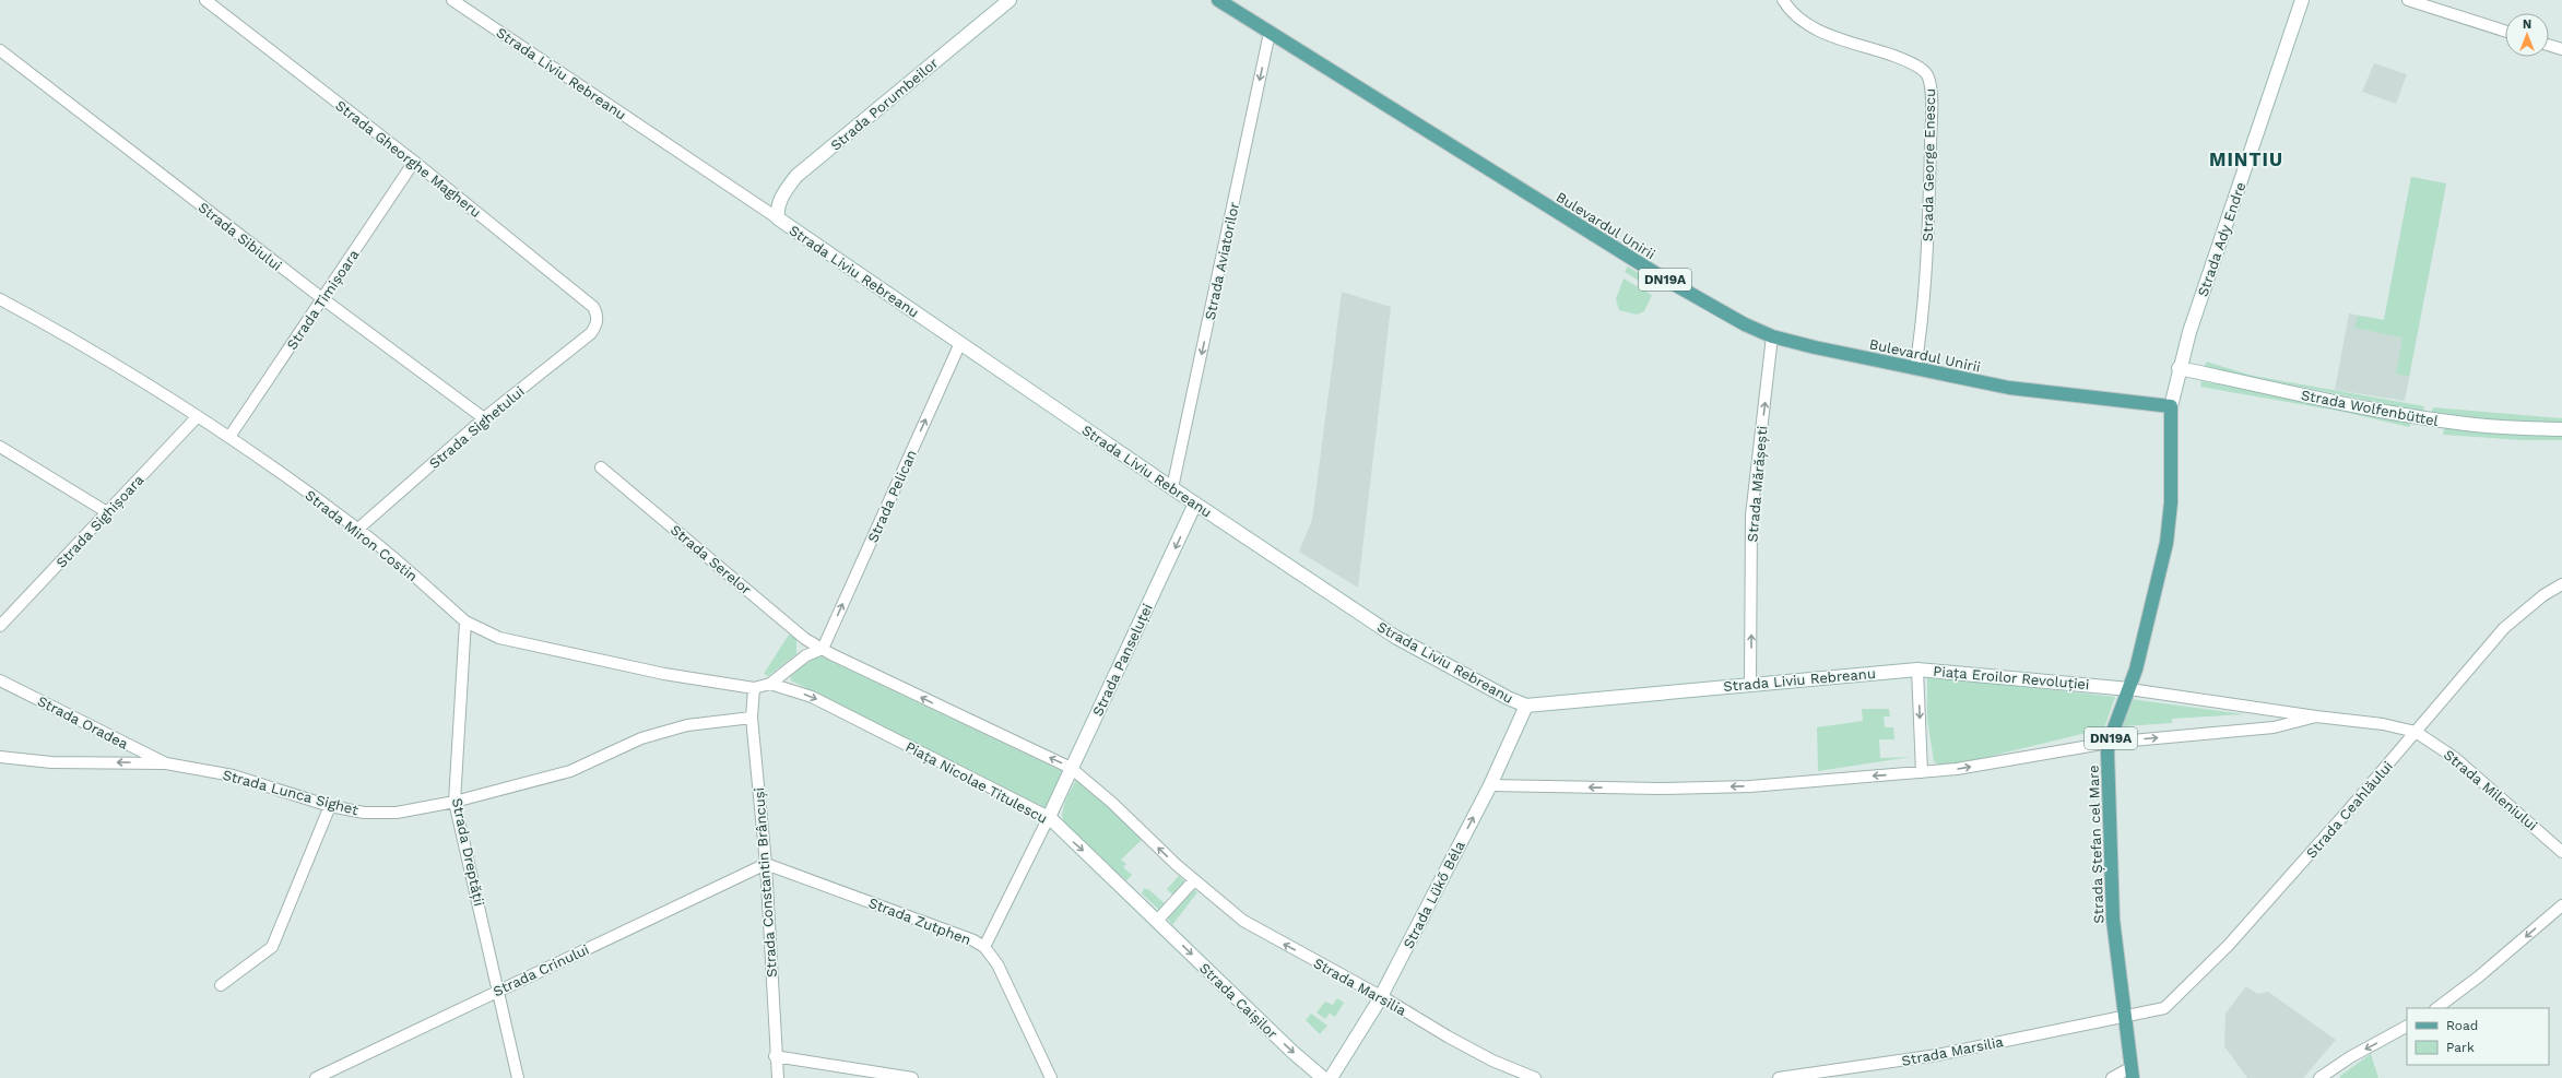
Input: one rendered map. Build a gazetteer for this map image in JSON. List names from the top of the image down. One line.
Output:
{"streets":{"main road":["Strada Liviu Rebreanu","Strada Porumbeilor","Bulevardul Unirii","Strada Ady Endre","DN19A","Strada Wolfenbüttel","Strada Panseluței","Piața Eroilor Revoluției","Piața Nicolae Titulescu","Strada Ștefan cel Mare","Strada Lükő Béla","Strada Caișilor"],"street":["Strada Gheorghe Magheru","Strada George Enescu","Strada Sibiului","Strada Aviatorilor","Strada Timișoara","Strada Sighetului","Strada Mărășești","Strada Pelican","Strada Sighișoara","Strada Miron Costin","Strada Serelor","Strada Oradea","Strada Mileniului","Strada Lunca Sighet","Strada Ceahlăului","Strada Dreptății","Strada Constantin Brâncuși","Strada Zutphen","Strada Crinului","Strada Marsilia"]},"crossings":[["Strada Liviu Rebreanu","Strada Porumbeilor"],["Strada Liviu Rebreanu","Strada Aviatorilor"],["Strada Liviu Rebreanu","Strada Mărășești"],["Strada Liviu Rebreanu","Strada Pelican"],["Strada Liviu Rebreanu","Strada Panseluței"],["Strada Liviu Rebreanu","Piața Eroilor Revoluției"],["Strada Liviu Rebreanu","Strada Lükő Béla"],["Strada Gheorghe Magheru","Strada Timișoara"],["Strada Gheorghe Magheru","Strada Sighetului"],["Strada George Enescu","Bulevardul Unirii"],["Bulevardul Unirii","Strada Ady Endre"],["Bulevardul Unirii","Strada Aviatorilor"],["Bulevardul Unirii","Strada Mărășești"],["Bulevardul Unirii","Strada Ștefan cel Mare"],["Strada Sibiului","Strada Timișoara"],["Strada Sibiului","Strada Sighetului"],["Strada Ady Endre","Strada Wolfenbüttel"],["Strada Ady Endre","Strada Ștefan cel Mare"],["Strada Timișoara","Strada Miron Costin"],["Strada Sighetului","Strada Miron Costin"],["Strada Pelican","Strada Serelor"],["Strada Sighișoara","Strada Miron Costin"],["Strada Miron Costin","Strada Dreptății"],["Strada Miron Costin","Strada Constantin Brâncuși"],["Strada Panseluței","Piața Nicolae Titulescu"],["Piața Eroilor Revoluției","Strada Mileniului"],["Piața Eroilor Revoluției","Strada Ceahlăului"],["Piața Eroilor Revoluției","Strada Ștefan cel Mare"],["Strada Oradea","Strada Lunca Sighet"],["Piața Nicolae Titulescu","Strada Caișilor"],["Strada Mileniului","Strada Ceahlăului"],["Strada Lunca Sighet","Strada Dreptății"],["Strada Lunca Sighet","Strada Constantin Brâncuși"],["Strada Ceahlăului","Strada Ștefan cel Mare"],["Strada Ceahlăului","Strada Marsilia"],["Strada Ștefan cel Mare","Strada Marsilia"],["Strada Dreptății","Strada Crinului"],["Strada Constantin Brâncuși","Strada Zutphen"],["Strada Constantin Brâncuși","Strada Crinului"],["Strada Lükő Béla","Strada Marsilia"],["Strada Zutphen","Strada Crinului"]],"one_way":["Strada Aviatorilor","Strada Mărășești","Strada Pelican","Strada Panseluței","Strada Lükő Béla","Strada Caișilor"],"districts":["MINTIU"],"legend":["Road","Park"],"north":"top"}
